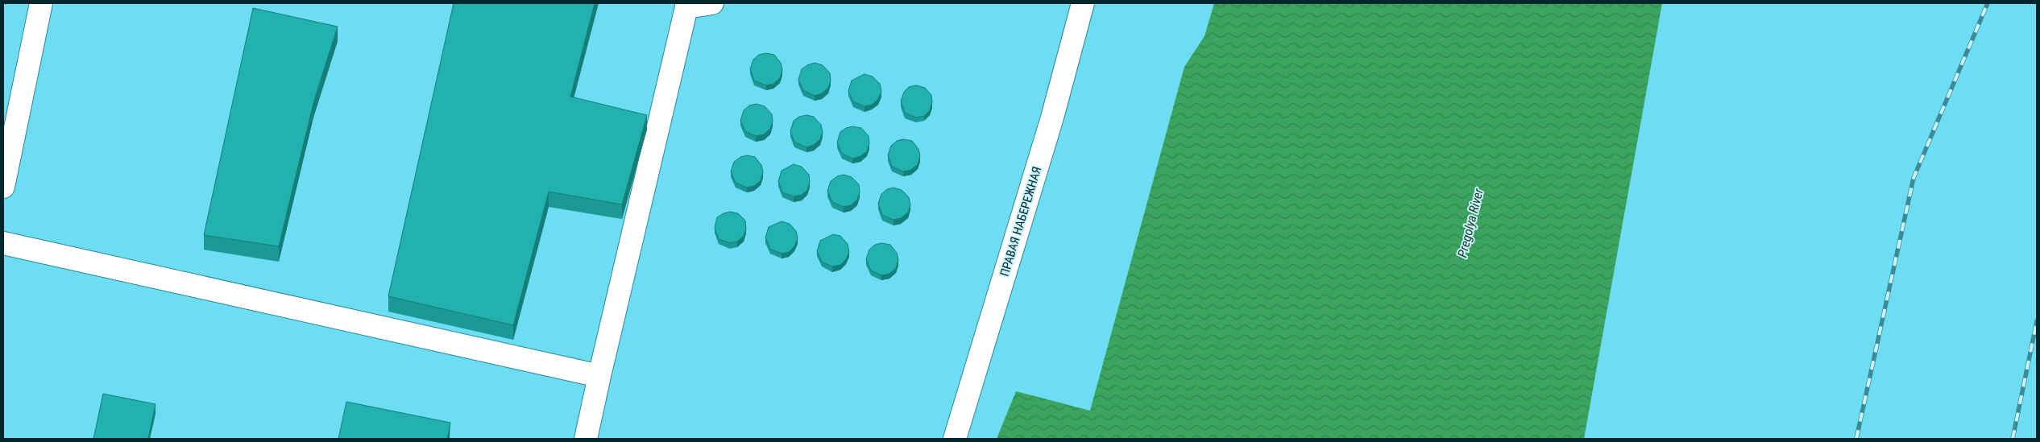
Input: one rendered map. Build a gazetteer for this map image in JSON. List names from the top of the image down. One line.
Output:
{"streets":{"main road":["ПРАВАЯ НАБЕРЕЖНАЯ"]},"water":["Pregolya River"]}
